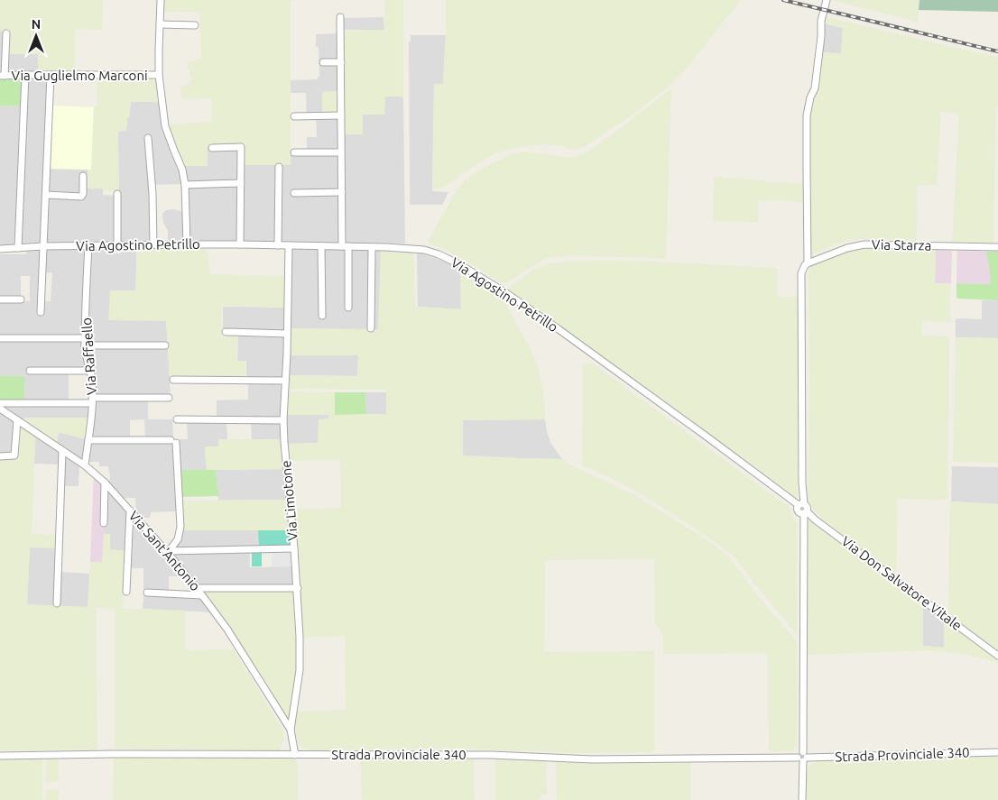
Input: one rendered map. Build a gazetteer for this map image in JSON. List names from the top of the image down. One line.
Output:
{"streets":{"street":["Via Guglielmo Marconi","Via Agostino Petrillo","Via Starza","Via Raffaello","Via Limotone","Via Sant'Antonio","Via Don Salvatore Vitale","Strada Provinciale 340"]},"crossings":[["Via Agostino Petrillo","Via Raffaello"],["Via Agostino Petrillo","Via Limotone"],["Via Raffaello","Via Sant'Antonio"],["Via Limotone","Via Sant'Antonio"],["Via Limotone","Strada Provinciale 340"]],"north":"top"}
